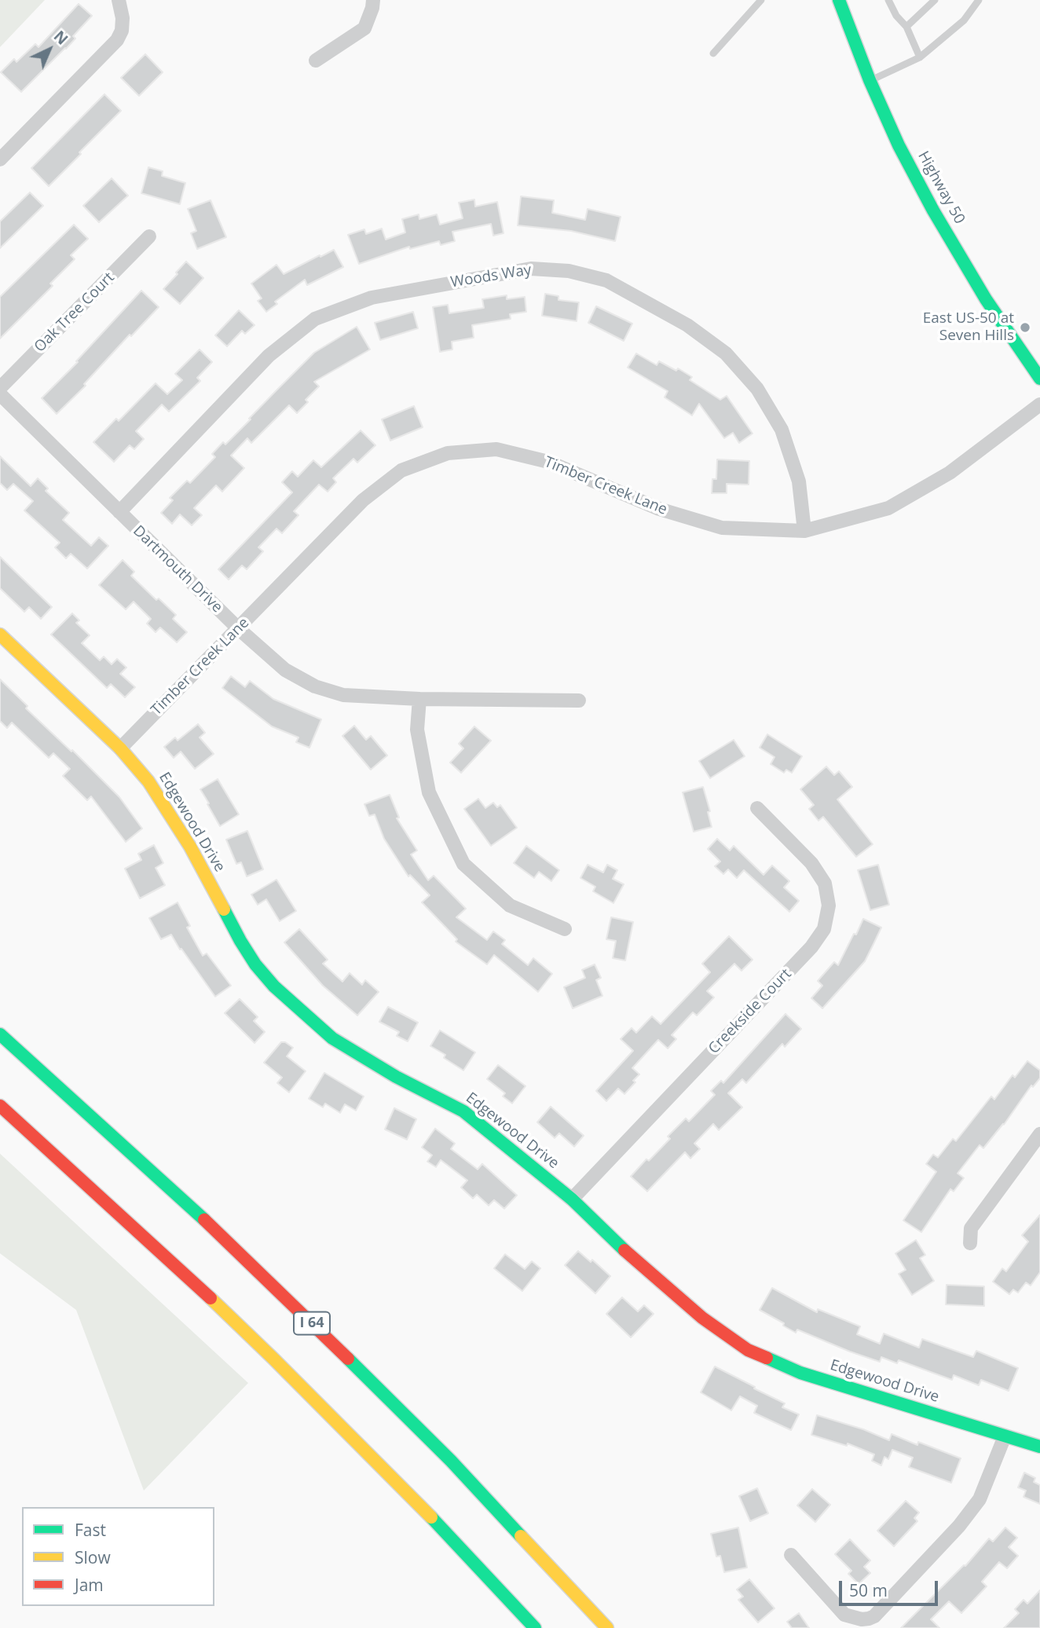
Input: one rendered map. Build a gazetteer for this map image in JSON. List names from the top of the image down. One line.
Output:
{"streets":{"main road":["Highway 50","Edgewood Drive","I 64"],"street":["Woods Way","Oak Tree Court","Timber Creek Lane","Dartmouth Drive","Creekside Court"]},"crossings":[["Woods Way","Timber Creek Lane"],["Woods Way","Dartmouth Drive"],["Timber Creek Lane","Dartmouth Drive"],["Timber Creek Lane","Edgewood Drive"],["Edgewood Drive","Creekside Court"]],"places":["East US-50 at Seven Hills"],"legend":["Fast","Slow","Jam"],"scale_bar":"50 m","north":"top right"}
